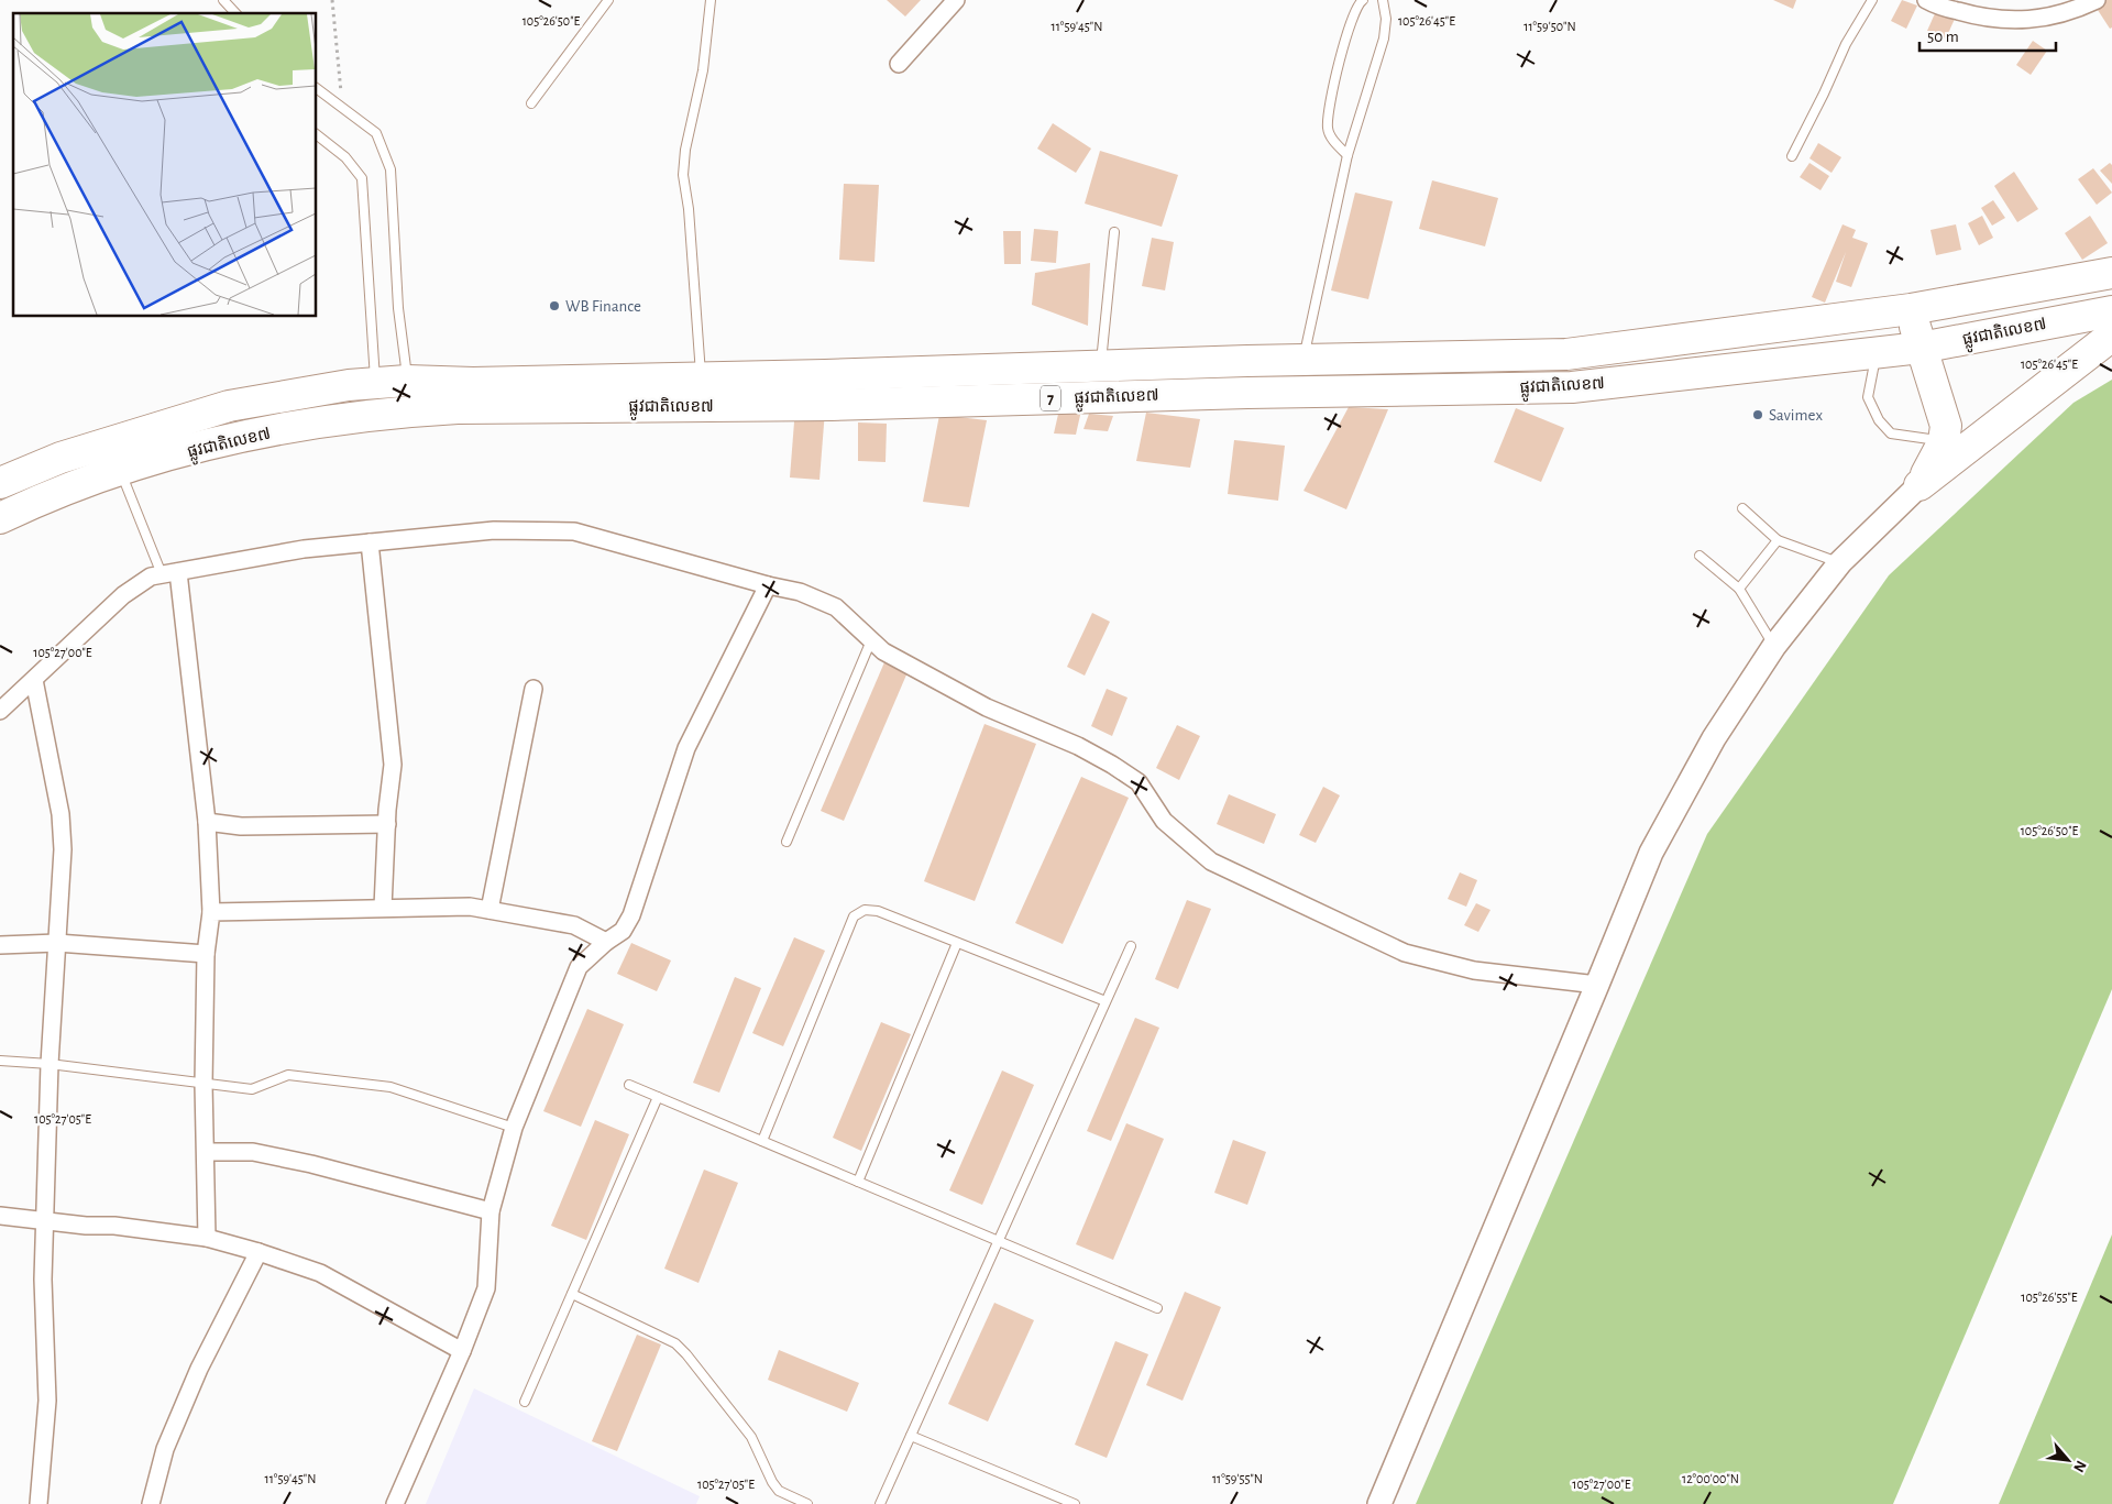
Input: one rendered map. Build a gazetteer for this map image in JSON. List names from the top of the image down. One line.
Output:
{"streets":{"highway":["ផ្លូវជាតិលេខ៧","7"]},"places":["WB Finance","Savimex"],"scale_bar":"50 m","north":"bottom right","coordinates":["105°26'50\"E","105°26'45\"E","11°59'45\"N","11°59'50\"N","105°27'00\"E","105°27'05\"E","105°26'55\"E","11°59'55\"N","12°00'00\"N"]}
